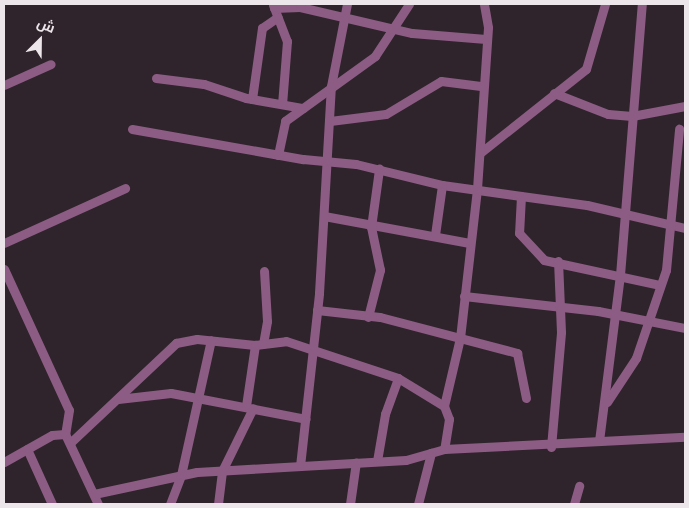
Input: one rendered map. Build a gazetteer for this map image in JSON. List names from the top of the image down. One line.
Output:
{"north":"top right"}
